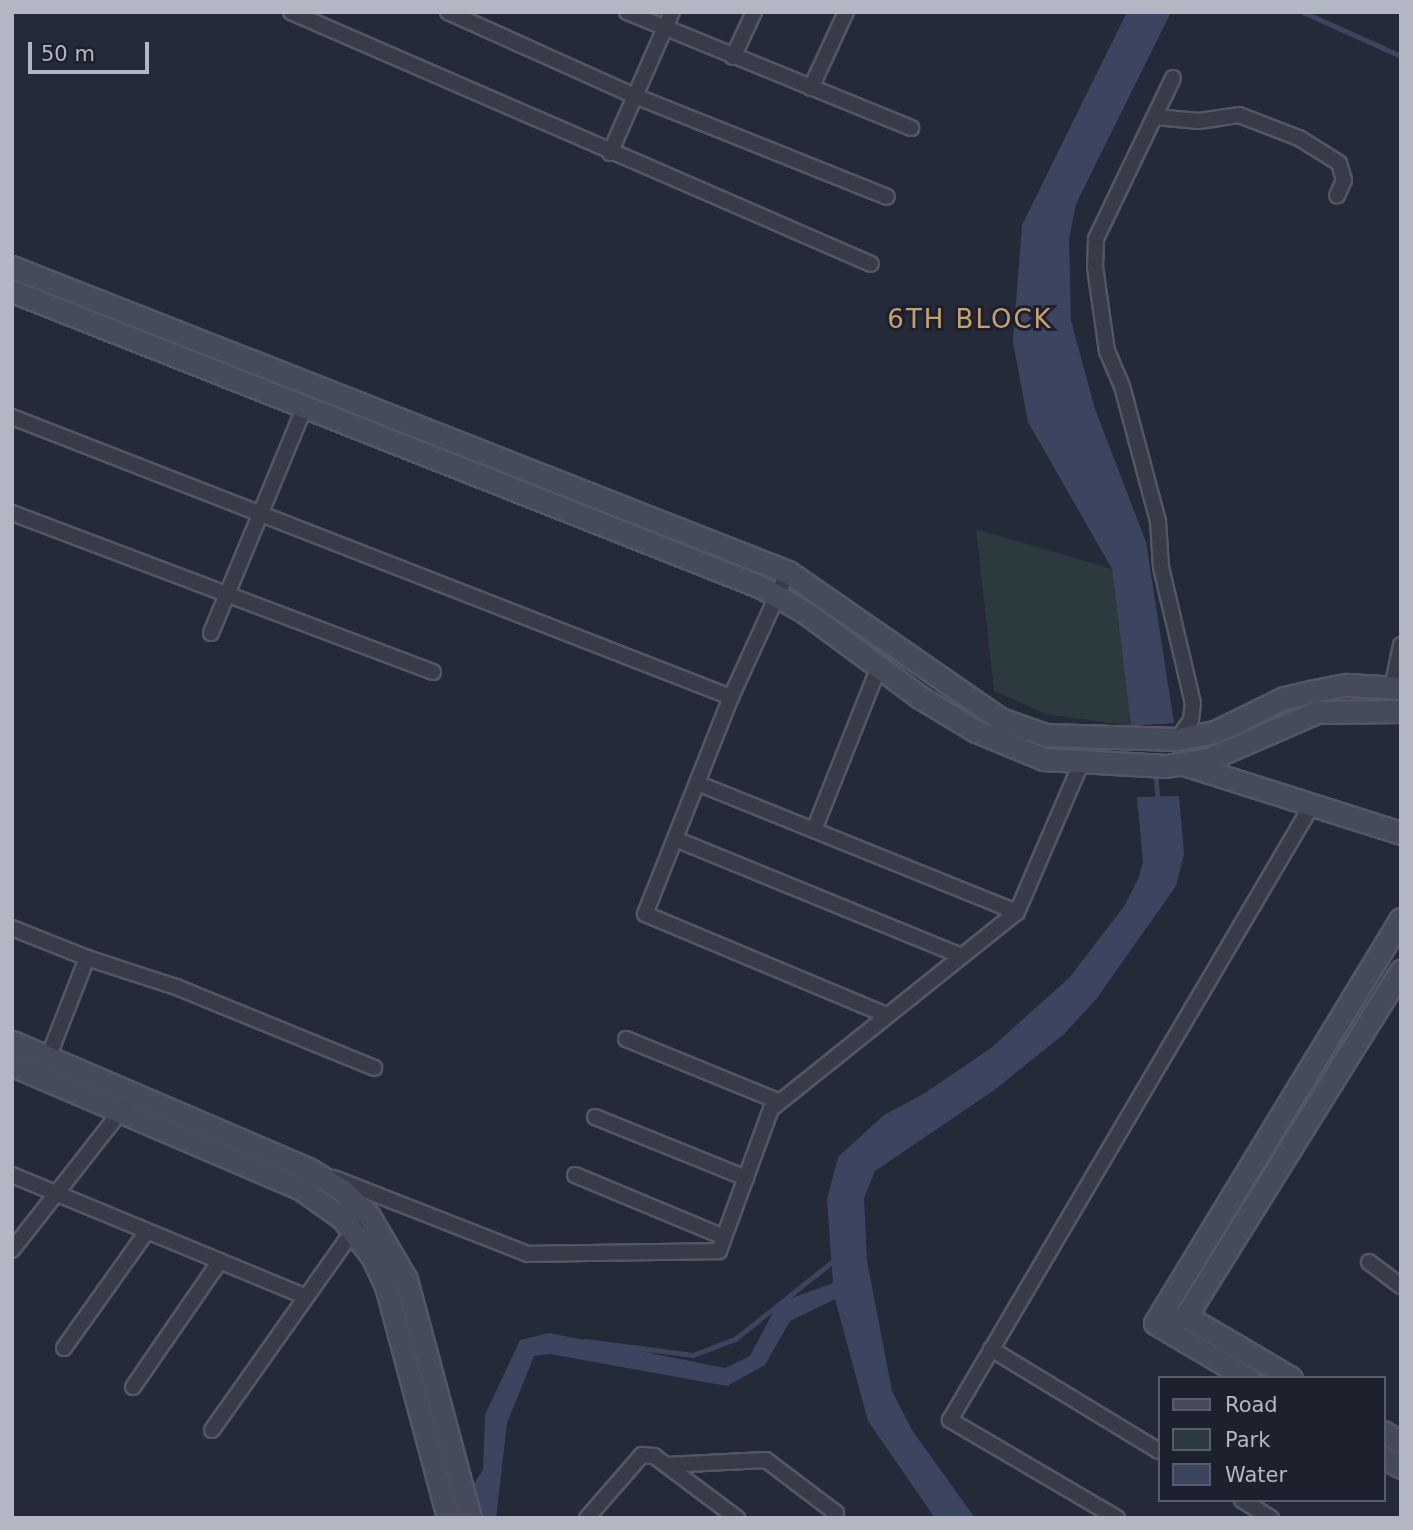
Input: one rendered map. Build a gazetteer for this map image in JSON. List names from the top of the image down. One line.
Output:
{"districts":["6TH BLOCK"],"legend":["Road","Park","Water"],"scale_bar":"50 m"}
